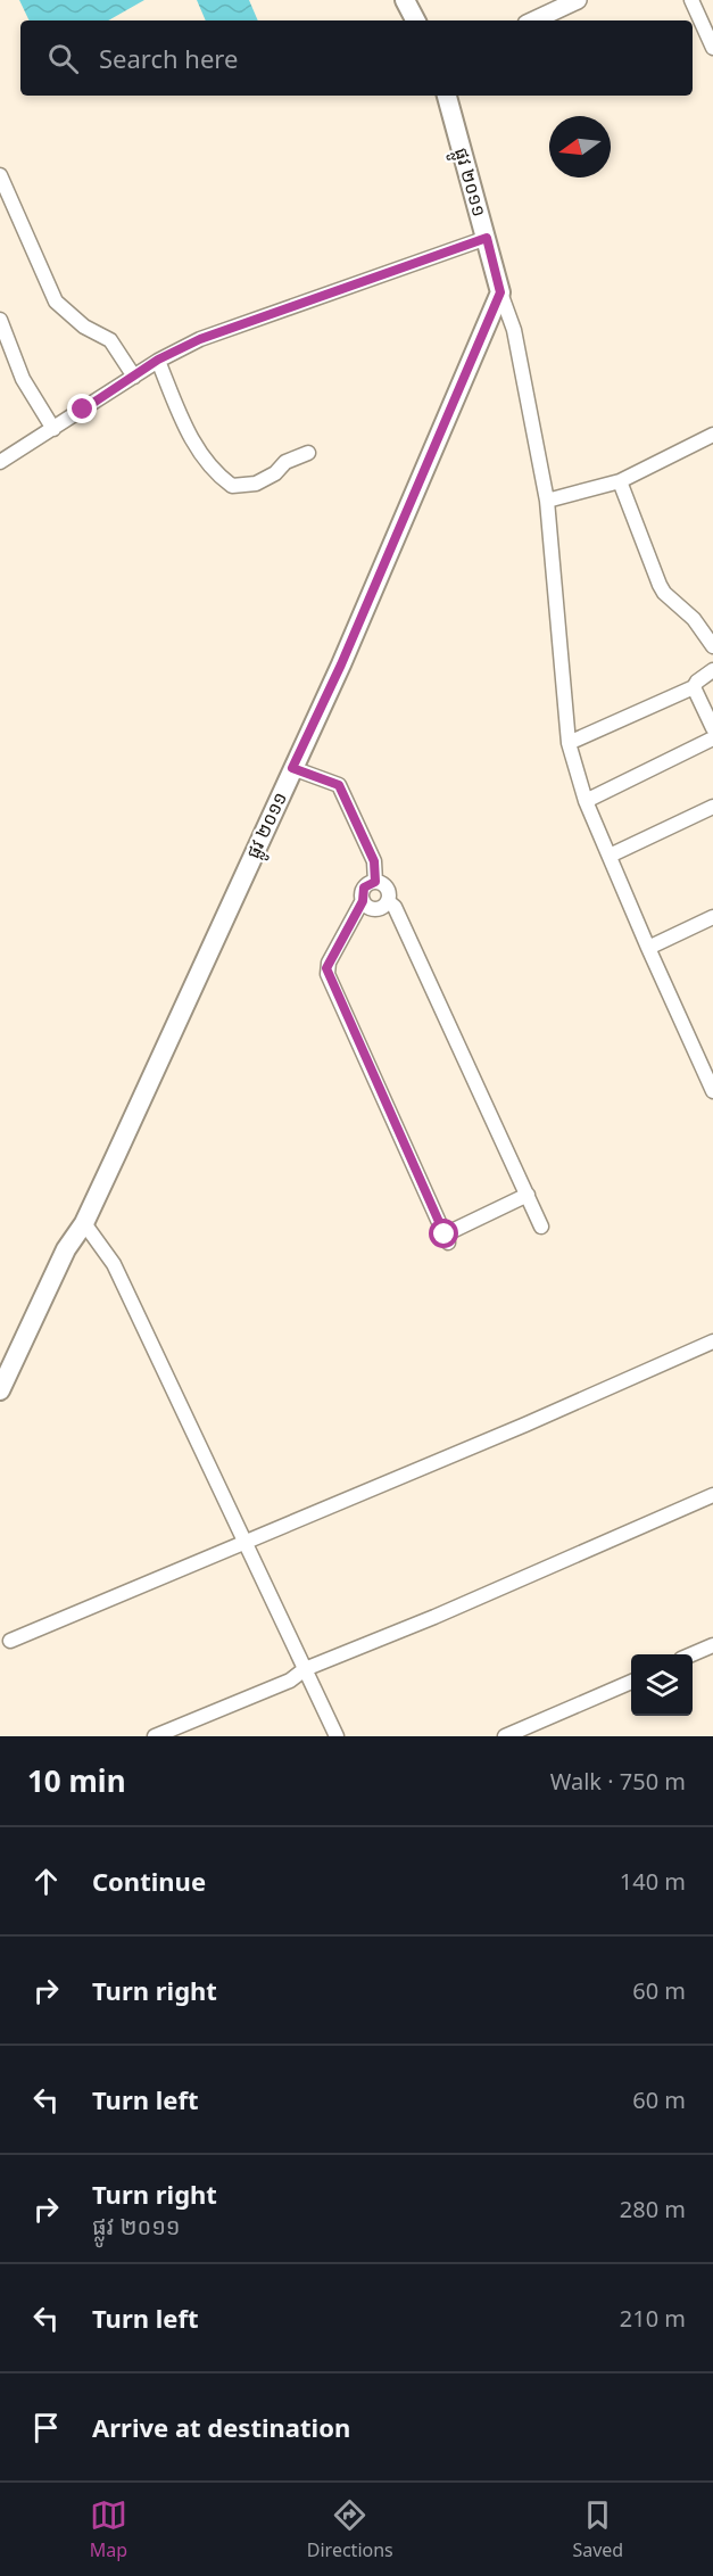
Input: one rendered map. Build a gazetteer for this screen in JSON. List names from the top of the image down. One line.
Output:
{"streets":{"main road":["ផ្លូវ ២០១១"]},"north":"left","page":{"search":"Search here","heading":["10 min","Walk · 750 m"],"list":[["Continue","140 m"],["Turn right","60 m"],["Turn left","60 m"],["Turn right","ផ្លូវ ២០១១","280 m"],["Turn left","210 m"],"Arrive at destination"],"nav":["Map","Directions","Saved"]}}
